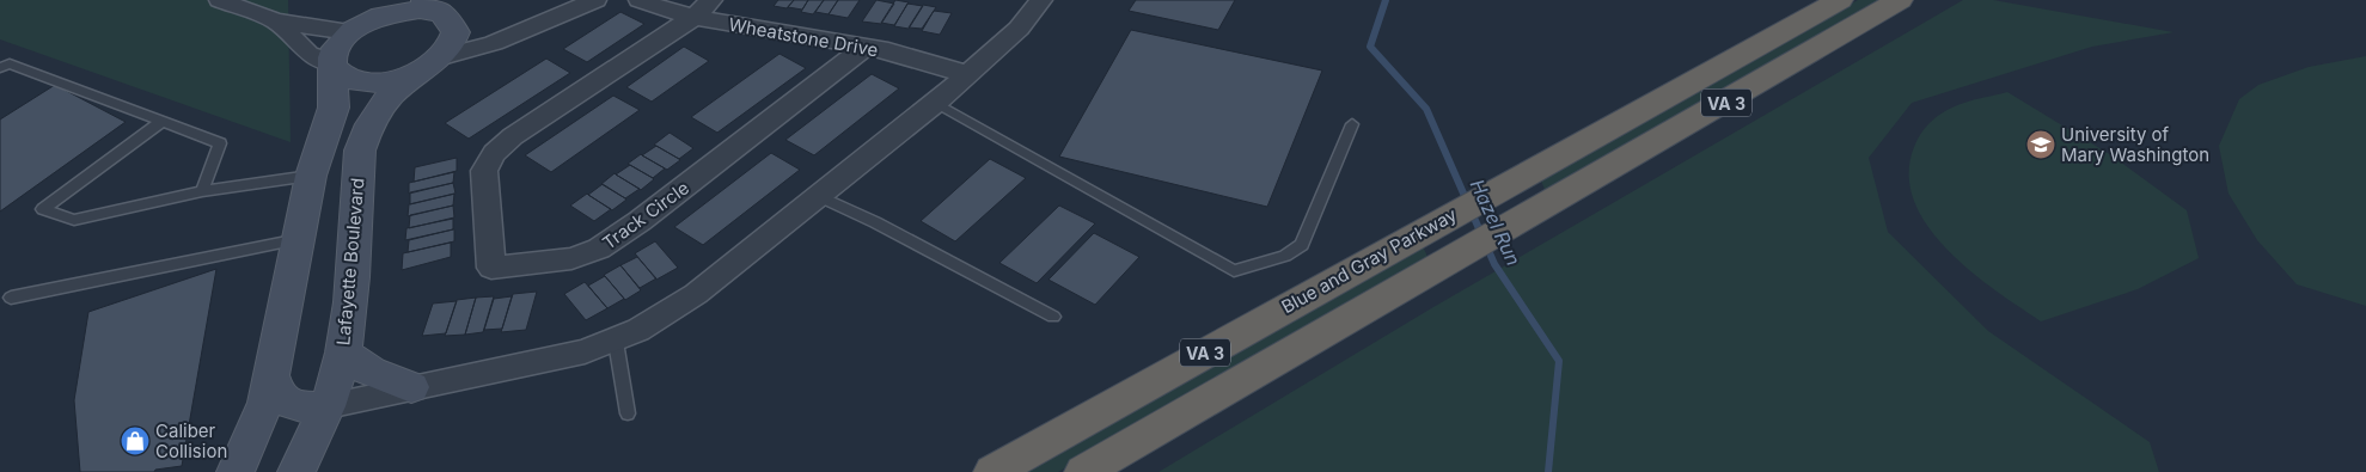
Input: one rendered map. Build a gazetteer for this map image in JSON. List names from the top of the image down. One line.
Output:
{"streets":{"highway":["VA 3","Blue and Gray Parkway"],"main road":["Lafayette Boulevard"],"street":["Wheatstone Drive","Track Circle"]},"crossings":[["Wheatstone Drive","Track Circle"]],"water":["Hazel Run"],"places":{"school or university":["University of Mary Washington"],"shop":["Caliber Collision"]}}
